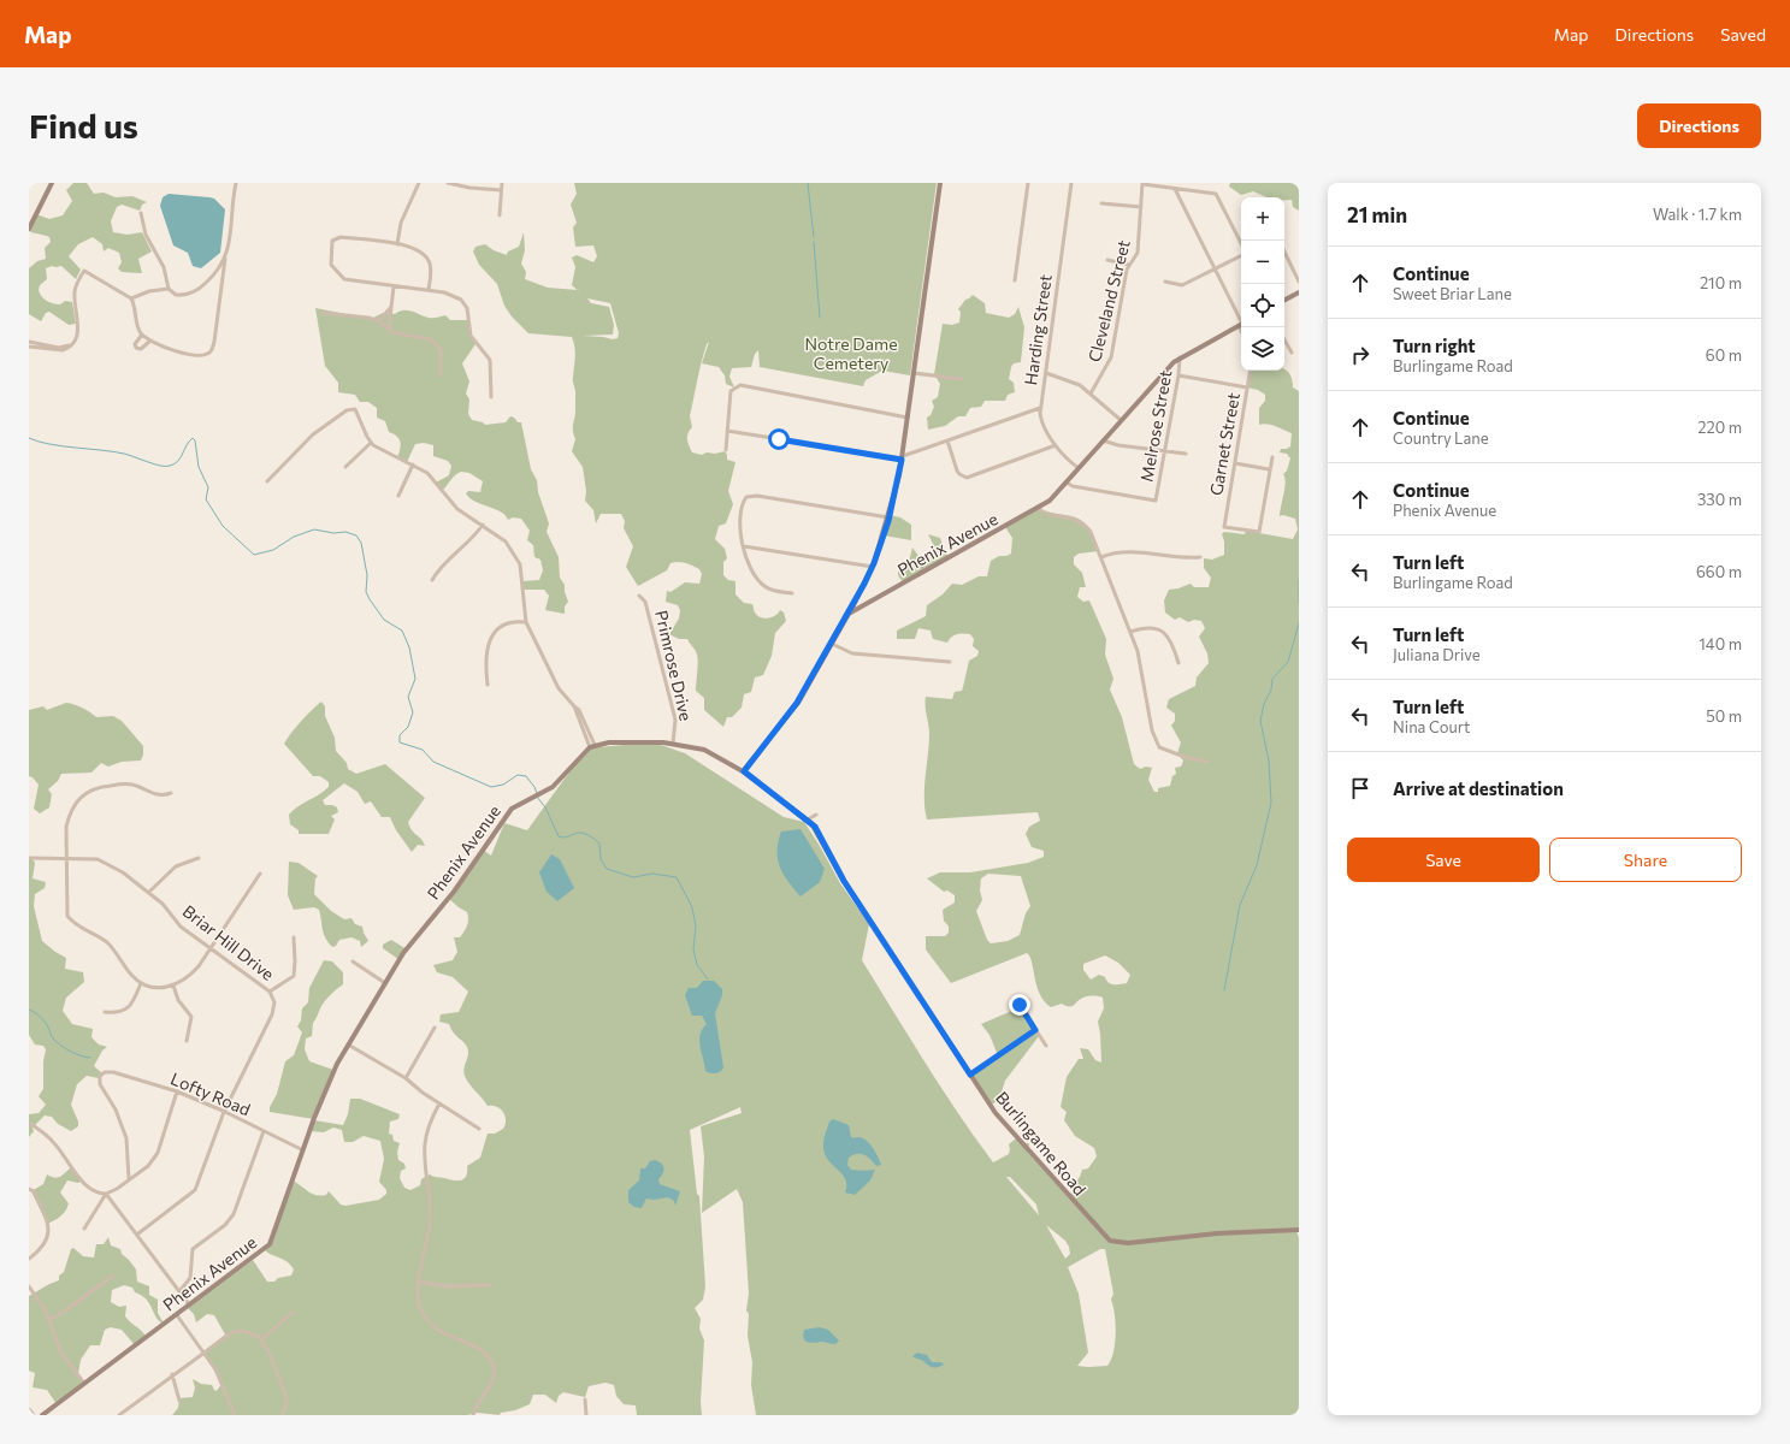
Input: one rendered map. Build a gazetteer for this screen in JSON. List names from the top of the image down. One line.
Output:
{"streets":{"main road":["Phenix Avenue","Burlingame Road"],"street":["Cleveland Street","Harding Street","Melrose Street","Garnet Street","Primrose Drive","Briar Hill Drive","Lofty Road"]},"crossings":[["Harding Street","Phenix Avenue"],["Melrose Street","Phenix Avenue"],["Phenix Avenue","Lofty Road"],["Briar Hill Drive","Lofty Road"]],"parks":["Notre Dame Cemetery"],"page":{"header":"Map","nav":["Map","Directions","Saved"],"buttons":["Directions",["Save","Share"]],"title":"Find us","heading":["21 min","Walk · 1.7 km"],"map_buttons":["+","−"],"list":[["Continue","Sweet Briar Lane","210 m"],["Turn right","Burlingame Road","60 m"],["Continue","Country Lane","220 m"],["Continue","Phenix Avenue","330 m"],["Turn left","Burlingame Road","660 m"],["Turn left","Juliana Drive","140 m"],["Turn left","Nina Court","50 m"],"Arrive at destination"]}}
